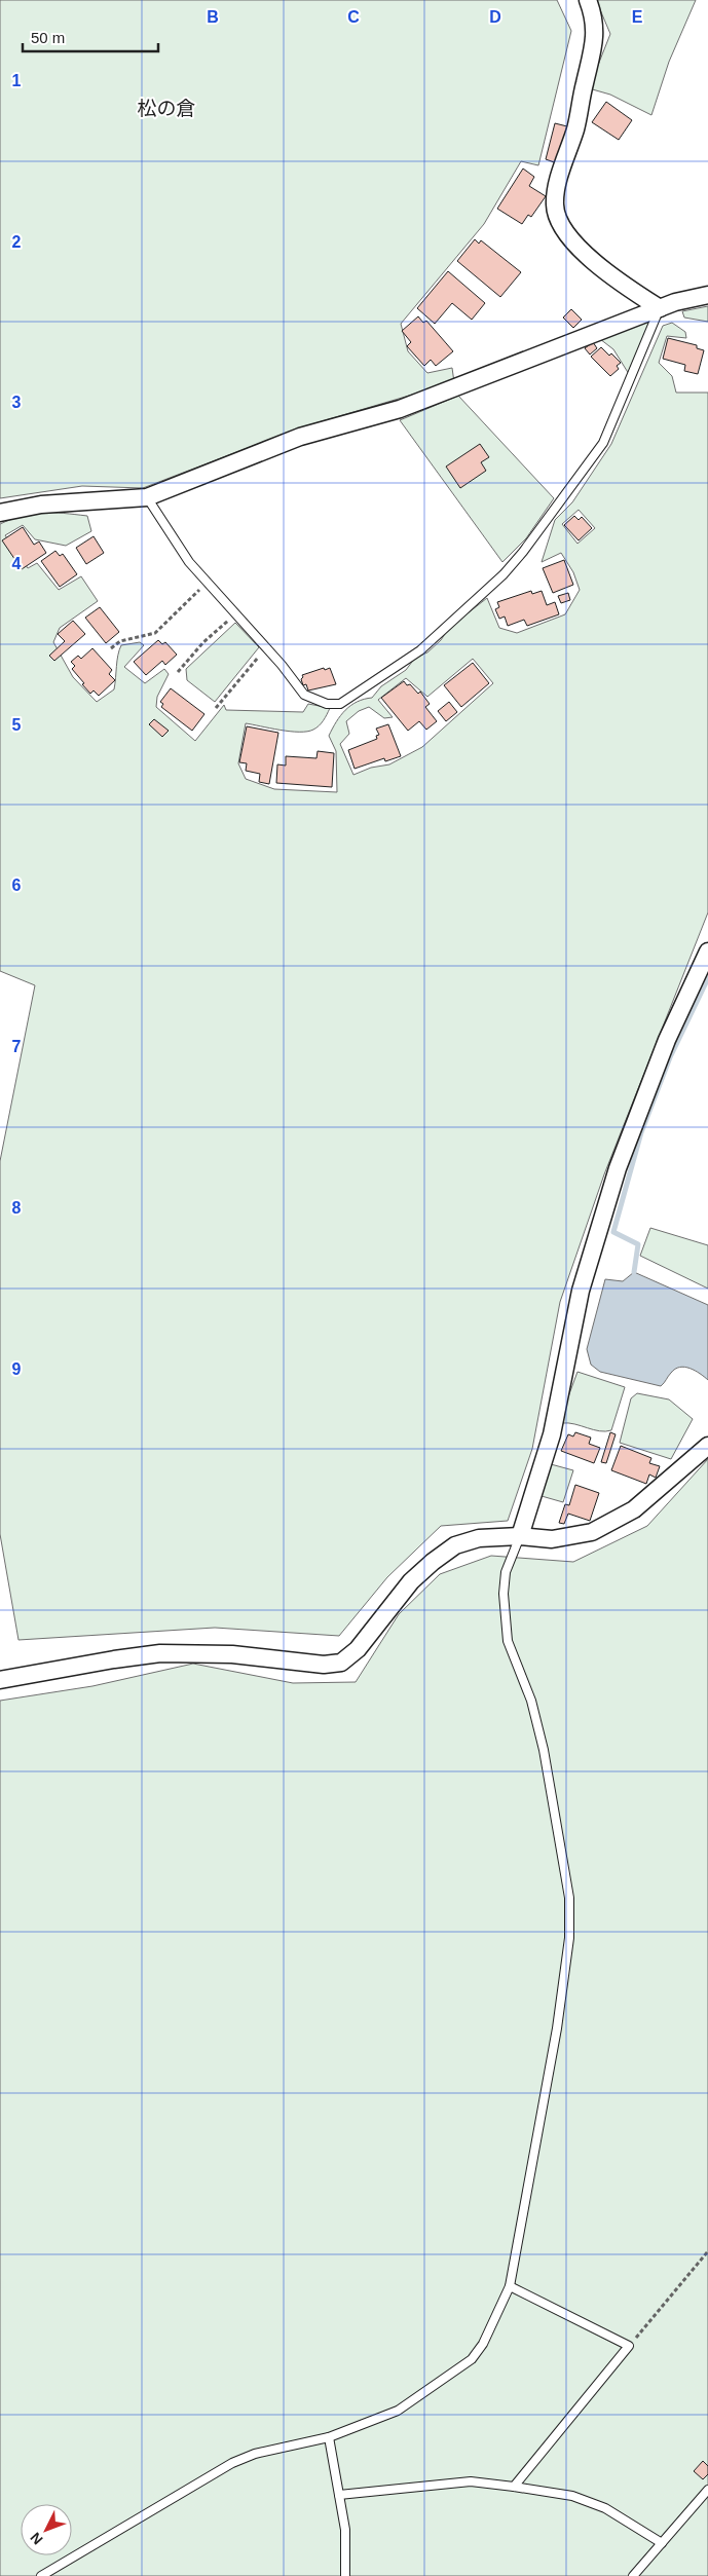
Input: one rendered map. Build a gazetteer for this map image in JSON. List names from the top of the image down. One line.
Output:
{"districts":["松の倉"],"scale_bar":"50 m","north":"bottom left","grid":{"columns":["B","C","D","E"],"rows":["1","2","3","4","5","6","7","8","9"]}}
